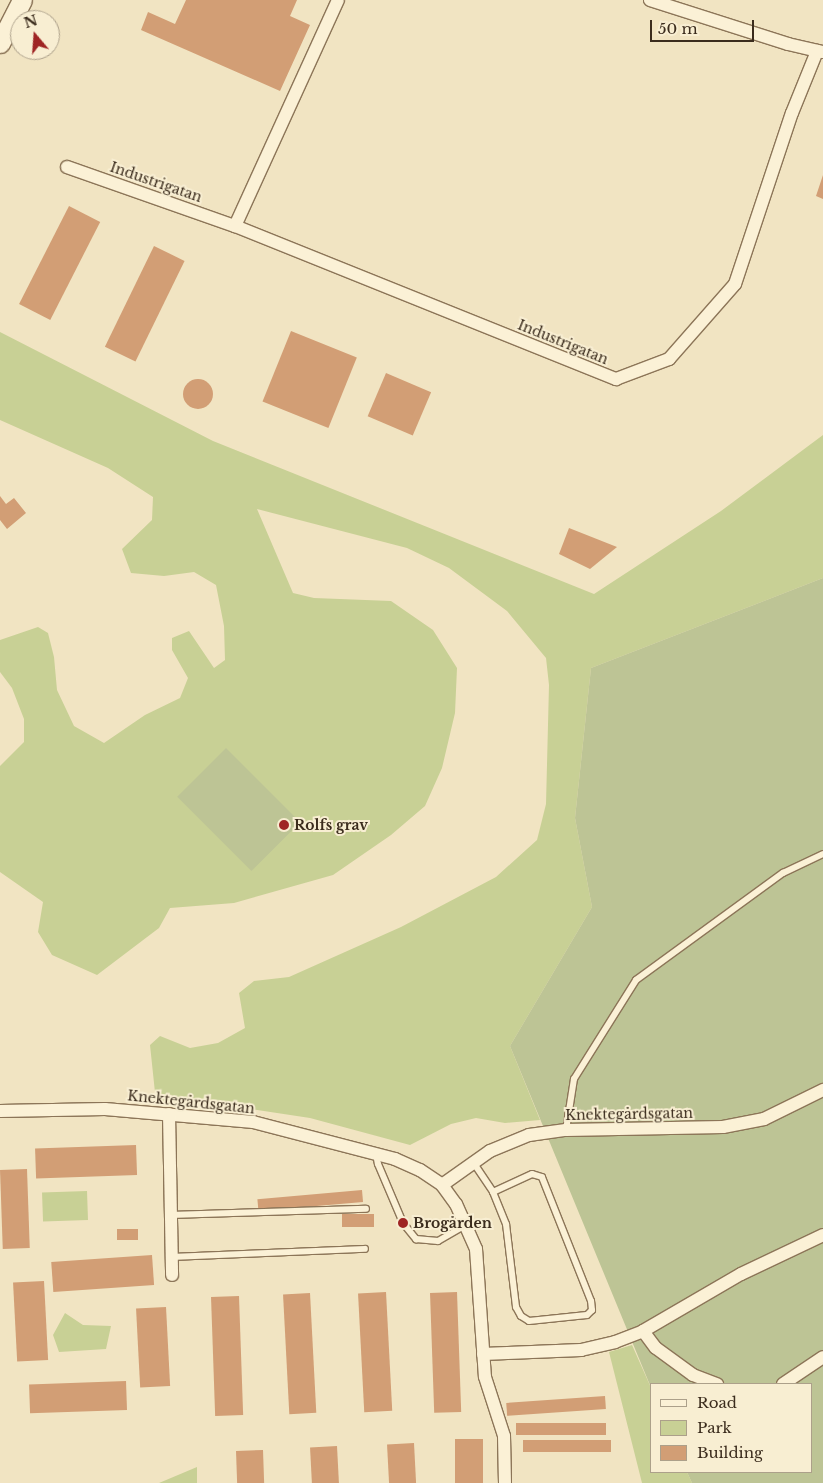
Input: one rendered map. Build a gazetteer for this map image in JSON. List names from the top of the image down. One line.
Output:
{"streets":{"street":["Industrigatan","Knektegårdsgatan"]},"places":["Rolfs grav","Brogården"],"legend":["Road","Park","Building"],"scale_bar":"50 m","north":"top"}
